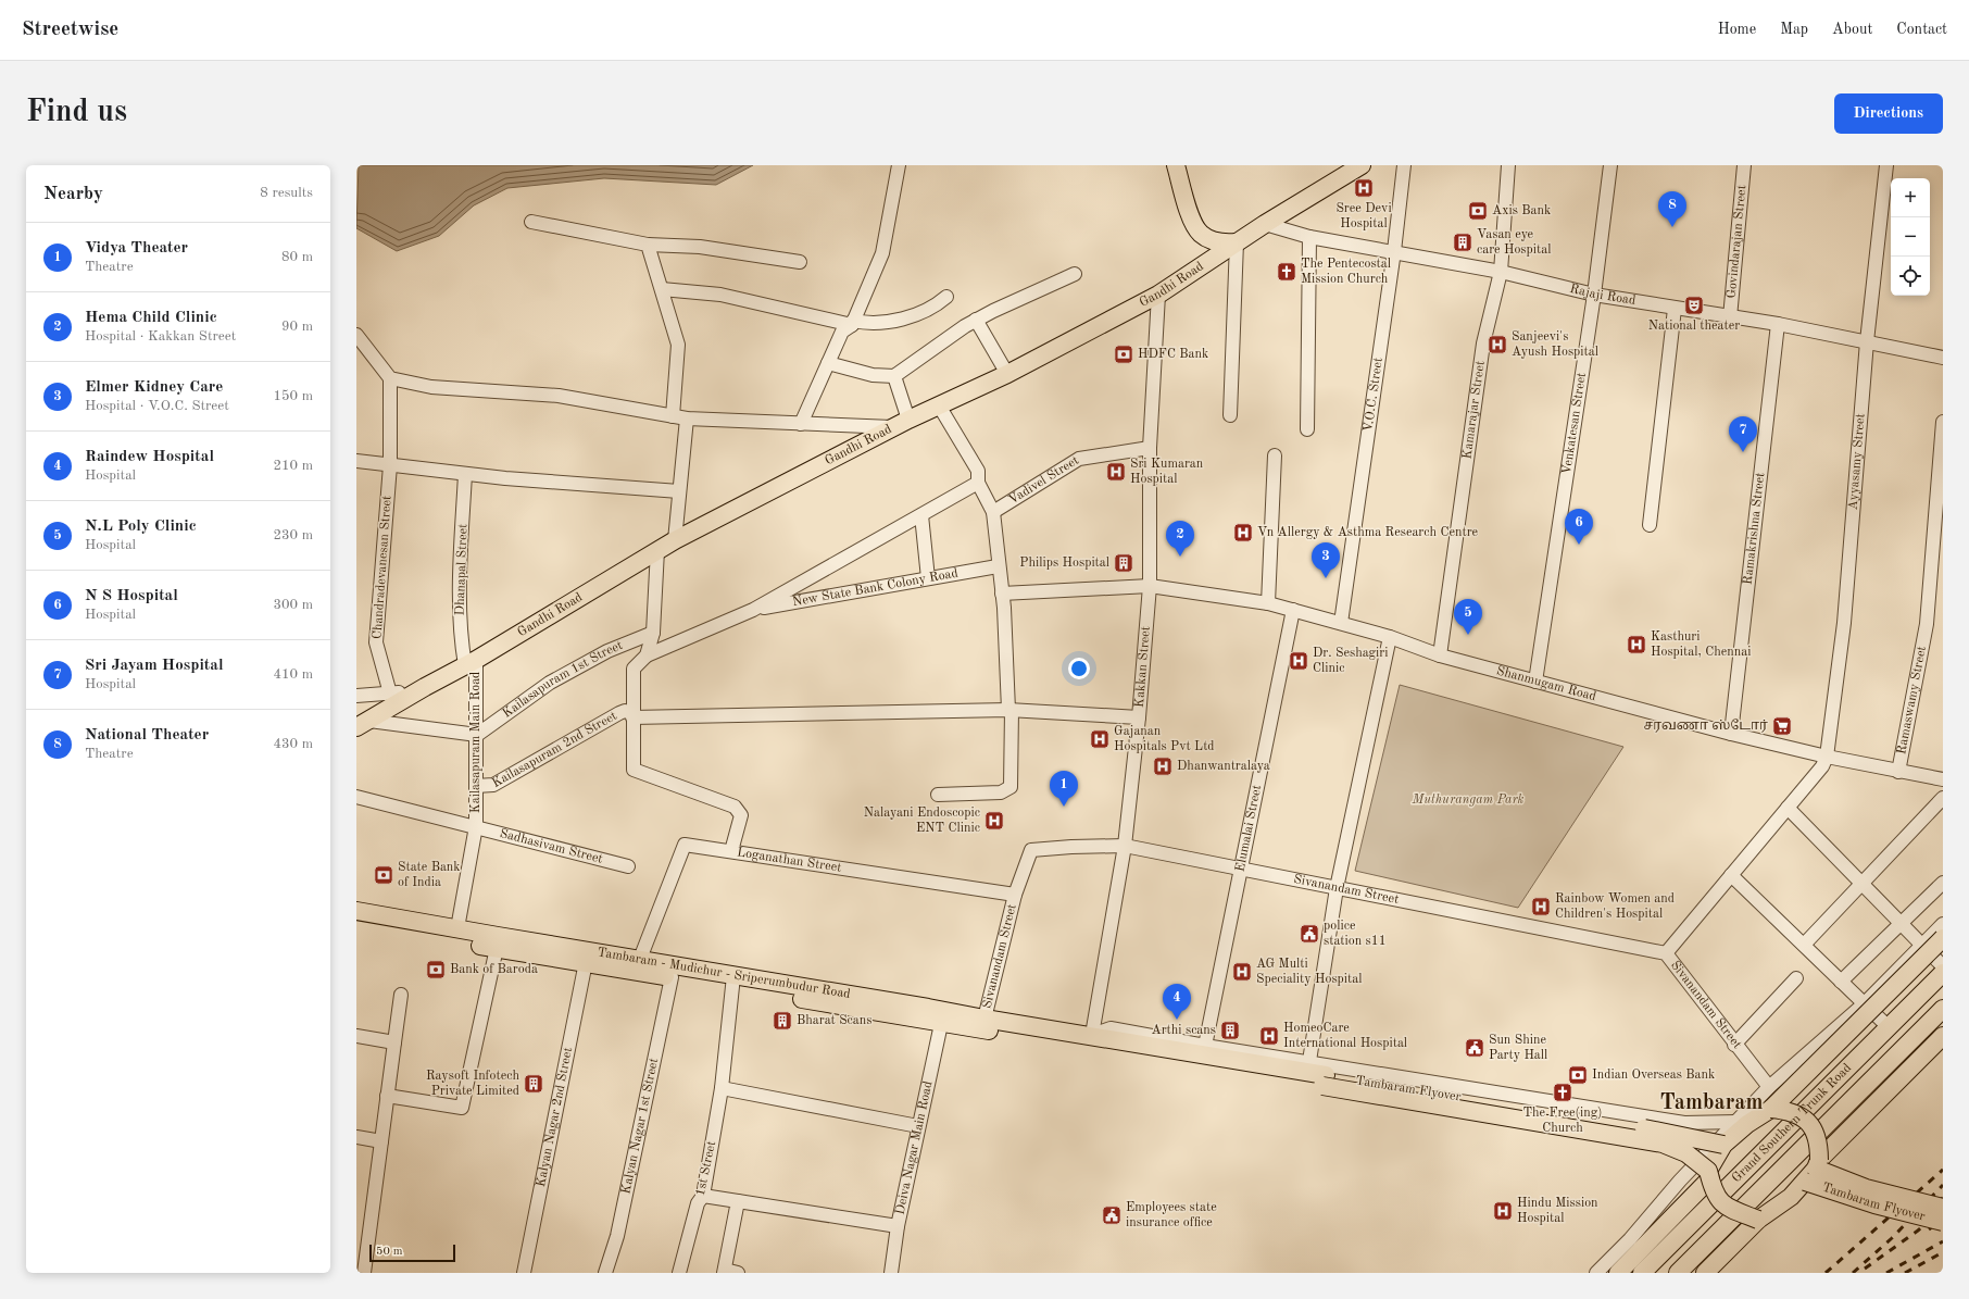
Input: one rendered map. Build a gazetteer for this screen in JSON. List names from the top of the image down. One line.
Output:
{"streets":{"main road":["Gandhi Road","Tambaram - Mudichur - Sriperumbudur Road","Tambaram Flyover","Grand Southern Trunk Road"],"street":["Govindarajan Street","Rajaji Road","V.O.C. Street","Kamarajar Street","Venkatesan Street","Ayyasamy Street","Vadivel Street","Ramakrishna Street","Chandradevanesan Street","Dhanapal Street","New State Bank Colony Road","Kakkan Street","Kailasapuram 1st Street","Shanmugam Road","Ramaswamy Street","Kailasapuram Main Road","Kailasapuram 2nd Street","Elumalai Street","Sadhasivam Street","Loganathan Street","Sivanandam Street","Kalyan Nagar 2nd Street","Kalyan Nagar 1st Street","Deiva Nagar Main Road","1st Street"]},"crossings":[["Govindarajan Street","Rajaji Road"],["Gandhi Road","Rajaji Road"],["Gandhi Road","Dhanapal Street"],["Gandhi Road","Kakkan Street"],["Gandhi Road","Kailasapuram Main Road"],["Rajaji Road","V.O.C. Street"],["Rajaji Road","Kamarajar Street"],["Rajaji Road","Venkatesan Street"],["Rajaji Road","Ayyasamy Street"],["Rajaji Road","Ramakrishna Street"],["V.O.C. Street","Shanmugam Road"],["Kamarajar Street","Shanmugam Road"],["Venkatesan Street","Shanmugam Road"],["Ayyasamy Street","Shanmugam Road"],["Vadivel Street","Kakkan Street"],["Ramakrishna Street","Shanmugam Road"],["Dhanapal Street","Kailasapuram Main Road"],["Kakkan Street","Shanmugam Road"],["Kakkan Street","Kailasapuram 2nd Street"],["Kakkan Street","Sivanandam Street"],["Kakkan Street","Tambaram - Mudichur - Sriperumbudur Road"],["Kakkan Street","Tambaram Flyover"],["Kailasapuram 1st Street","Kailasapuram Main Road"],["Shanmugam Road","Ramaswamy Street"],["Shanmugam Road","Elumalai Street"],["Kailasapuram Main Road","Kailasapuram 2nd Street"],["Kailasapuram Main Road","Sadhasivam Street"],["Kailasapuram Main Road","Tambaram - Mudichur - Sriperumbudur Road"],["Elumalai Street","Sivanandam Street"],["Loganathan Street","Sivanandam Street"],["Loganathan Street","Tambaram - Mudichur - Sriperumbudur Road"],["Sivanandam Street","Tambaram - Mudichur - Sriperumbudur Road"],["Tambaram - Mudichur - Sriperumbudur Road","Tambaram Flyover"],["Tambaram - Mudichur - Sriperumbudur Road","Kalyan Nagar 2nd Street"],["Tambaram - Mudichur - Sriperumbudur Road","Kalyan Nagar 1st Street"],["Tambaram - Mudichur - Sriperumbudur Road","Deiva Nagar Main Road"],["Tambaram - Mudichur - Sriperumbudur Road","1st Street"]],"districts":["Tambaram"],"parks":["Muthurangam Park"],"places":{"hospital":["Sree Devi Hospital","Sanjeevi's Ayush Hospital","Sri Kumaran Hospital","Vn Allergy & Asthma Research Centre","Kasthuri Hospital, Chennai","Dr. Seshagiri Clinic","Gajanan Hospitals Pvt Ltd","Dhanwantralaya","Nalayani Endoscopic ENT Clinic","Rainbow Women and Children's Hospital","AG Multi Speciality Hospital","HomeoCare International Hospital","Hindu Mission Hospital"],"bank":["Axis Bank","HDFC Bank","State Bank of India","Bank of Baroda","Indian Overseas Bank"],"building":["Vasan eye care Hospital","Philips Hospital","Bharat Scans","Arthi scans","Raysoft Infotech Private Limited"],"church":["The Pentecostal Mission Church","The Free(ing) Church"],"theatre":["National theater"],"supermarket":["சரவணா ஸ்டோர்"],"public building":["police station s11","Sun Shine Party Hall","Employees state insurance office"]},"scale_bar":"50 m","page":{"header":"Streetwise","nav":["Home","Map","About","Contact"],"buttons":"Directions","title":"Find us","heading":["Nearby","8 results"],"map_buttons":["+","−"],"pins":["8","7","6","2","3","5","1","4"],"list":[{"mark":"1","name":"Vidya Theater","note":"Theatre","value":"80 m"},{"mark":"2","name":"Hema Child Clinic","note":"Hospital · Kakkan Street","value":"90 m"},{"mark":"3","name":"Elmer Kidney Care","note":"Hospital · V.O.C. Street","value":"150 m"},{"mark":"4","name":"Raindew Hospital","note":"Hospital","value":"210 m"},{"mark":"5","name":"N.L Poly Clinic","note":"Hospital","value":"230 m"},{"mark":"6","name":"N S Hospital","note":"Hospital","value":"300 m"},{"mark":"7","name":"Sri Jayam Hospital","note":"Hospital","value":"410 m"},{"mark":"8","name":"National Theater","note":"Theatre","value":"430 m"}],"scale":"50 m"}}
